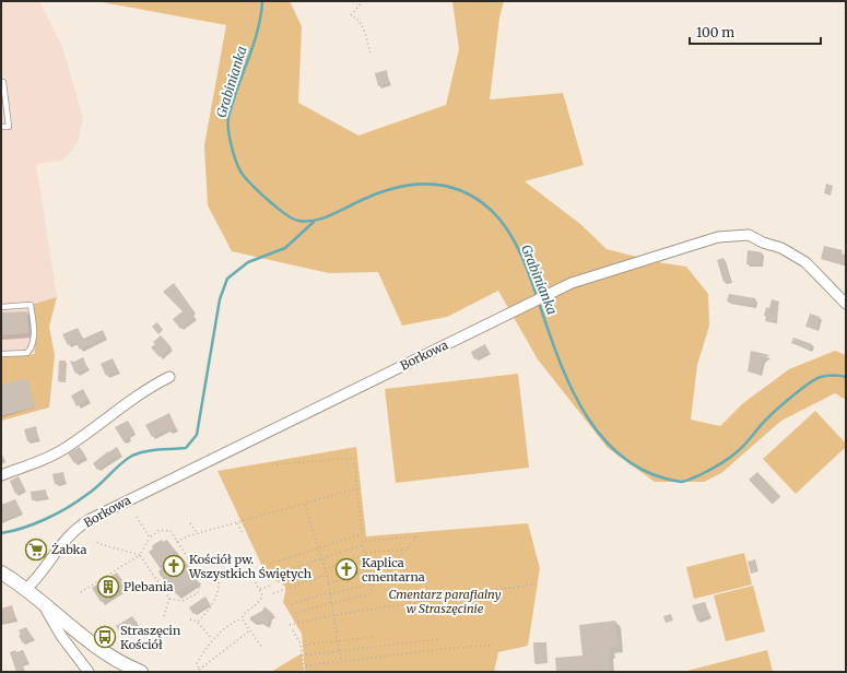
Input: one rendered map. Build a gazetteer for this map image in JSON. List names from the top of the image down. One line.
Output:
{"streets":{"street":["Borkowa"]},"water":["Grabinianka"],"parks":["Cmentarz parafialny w Straszęcinie"],"places":{"supermarket":["Żabka"],"church":["Kościół pw. Wszystkich Świętych","Kaplica cmentarna"],"building":["Plebania"],"bus stop":["Straszęcin Kościół"]},"scale_bar":"100 m"}
